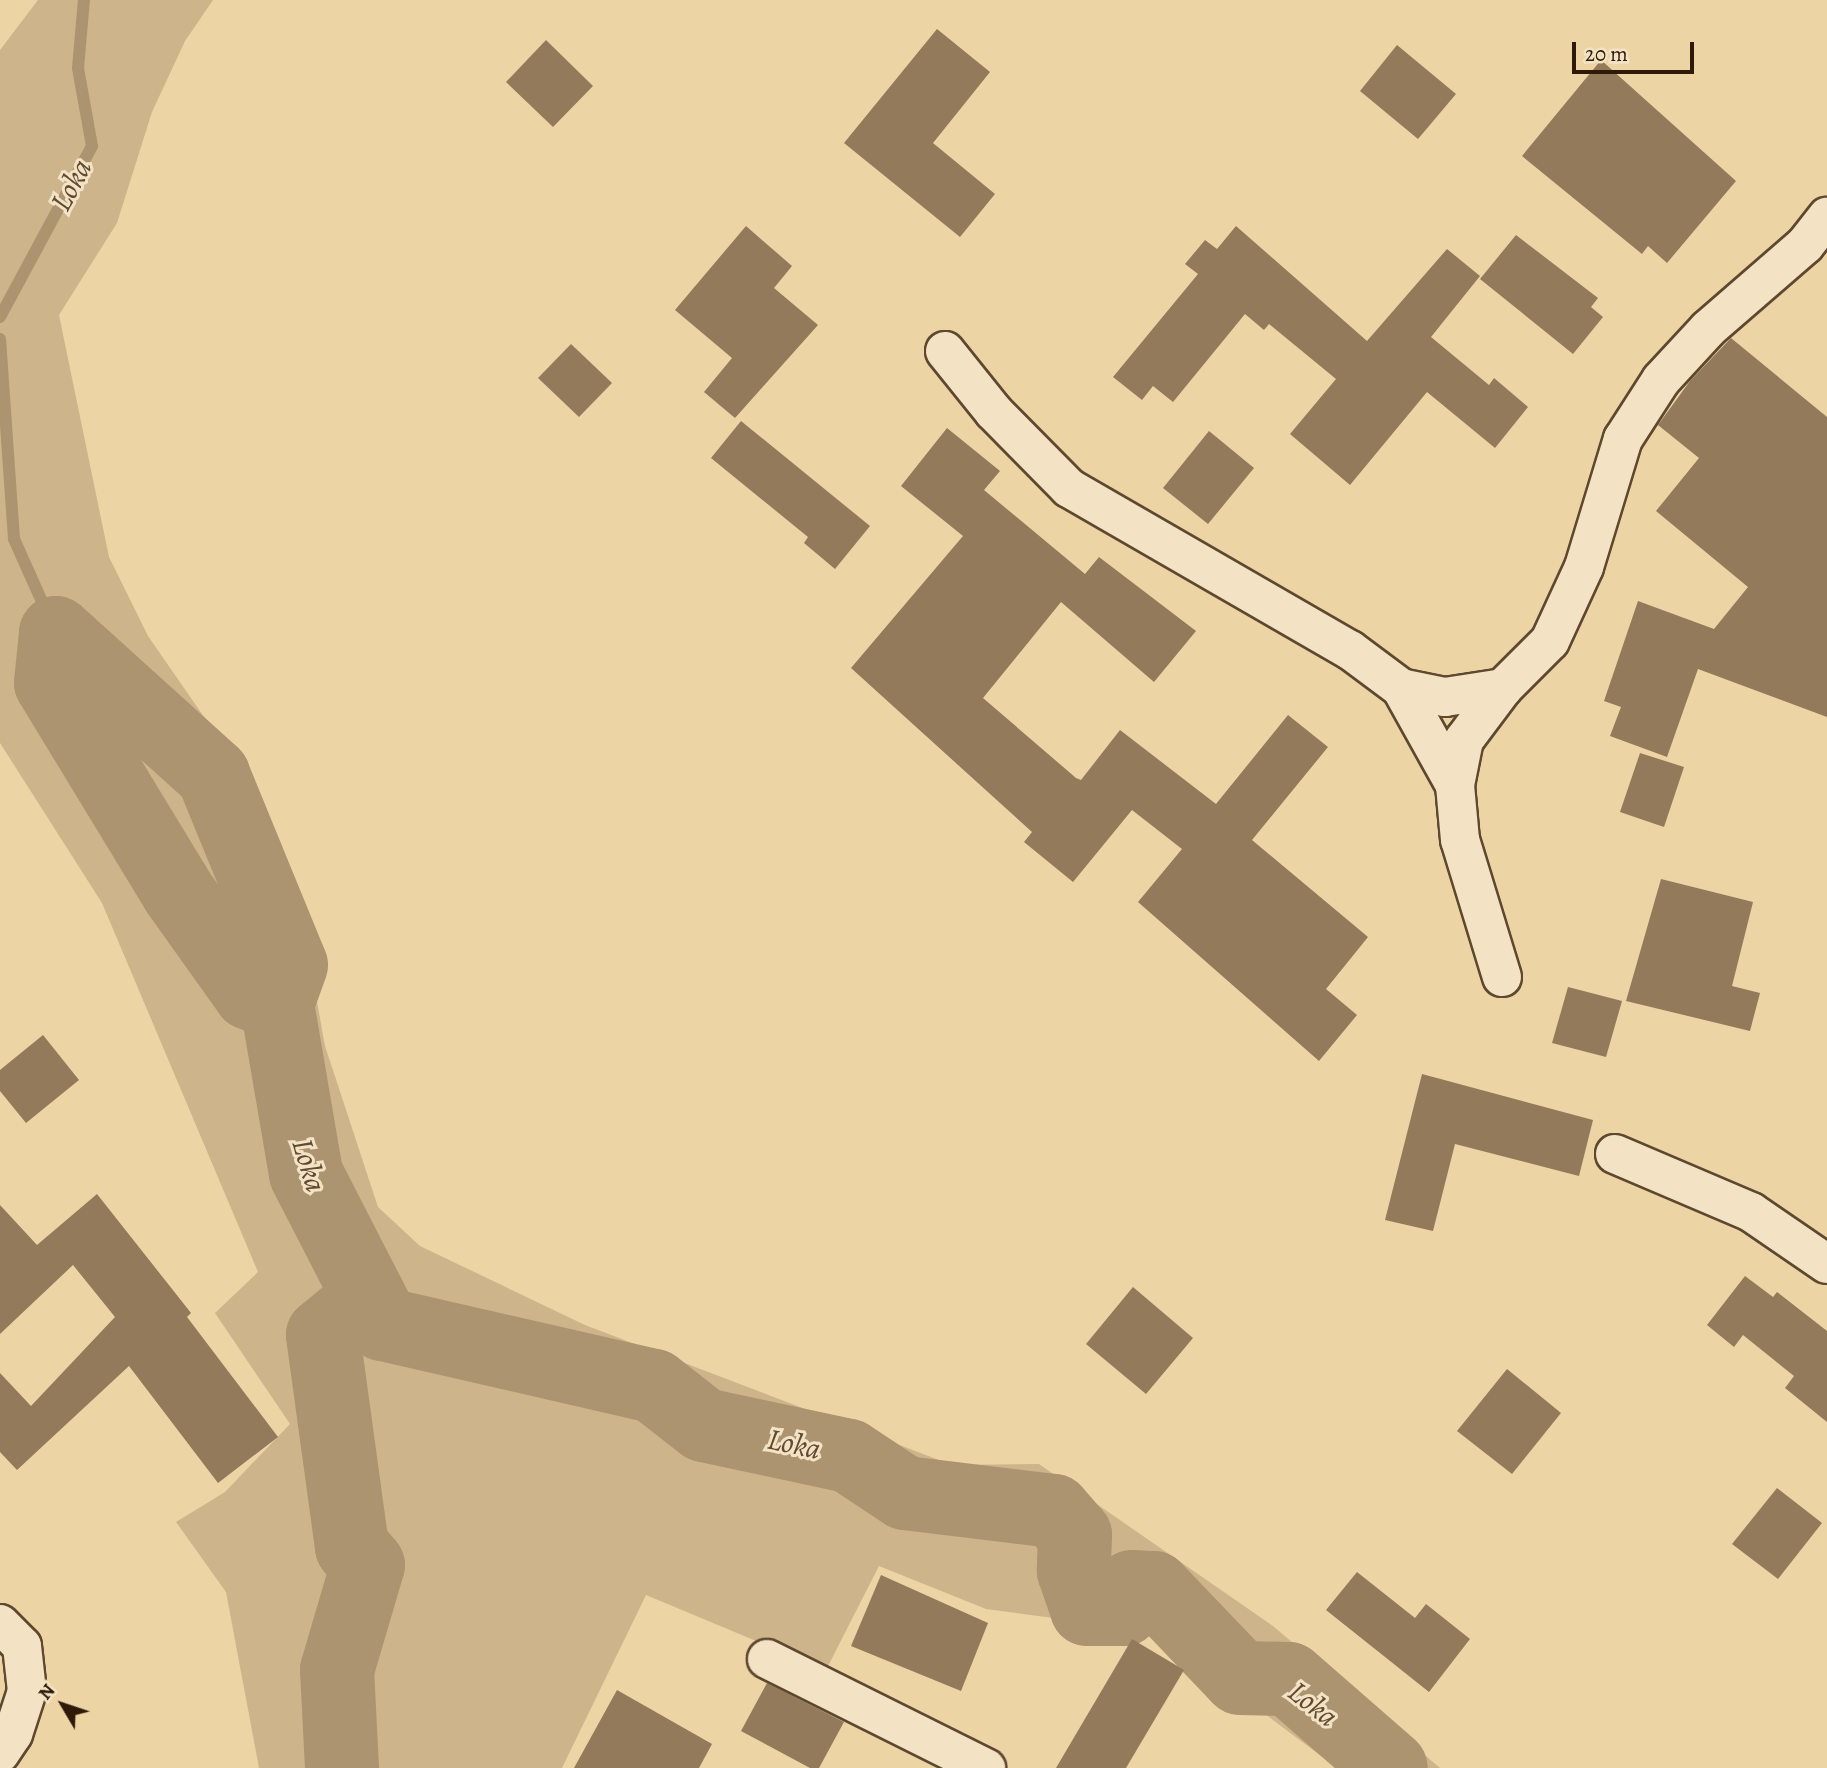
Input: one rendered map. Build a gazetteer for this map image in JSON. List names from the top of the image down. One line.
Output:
{"water":["Loka"],"scale_bar":"20 m","north":"top left"}
